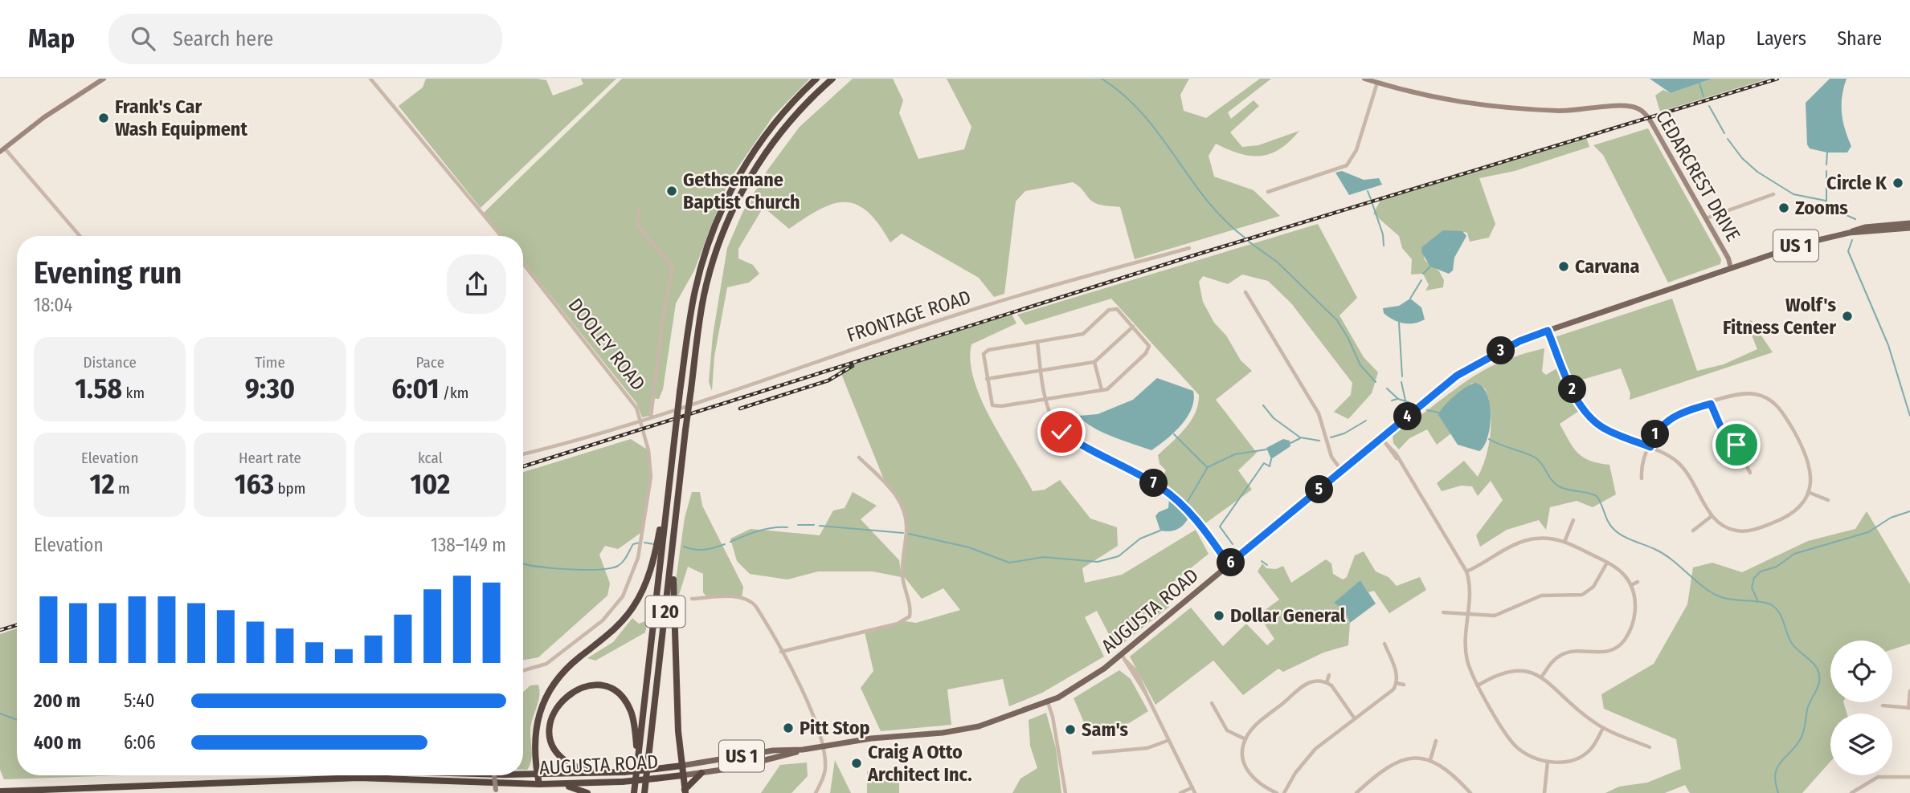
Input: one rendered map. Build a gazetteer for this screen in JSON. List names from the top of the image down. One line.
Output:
{"streets":{"highway":["US 1","AUGUSTA ROAD","I 20"],"street":["CEDARCREST DRIVE","FRONTAGE ROAD","DOOLEY ROAD"]},"crossings":[["CEDARCREST DRIVE","AUGUSTA ROAD"],["US 1","AUGUSTA ROAD"],["FRONTAGE ROAD","DOOLEY ROAD"]],"places":["Frank's Car Wash Equipment","Circle K","Gethsemane Baptist Church","Zooms","Carvana","Wolf's Fitness Center","Dollar General","Pitt Stop","Sam's","Craig A Otto Architect Inc."],"page":{"header":"Map","search":"Search here","nav":["Map","Layers","Share"],"heading":["Evening run","18:04"],"stats":[["Distance","1.58 km"],["Time","9:30"],["Pace","6:01 /km"],["Elevation","12 m"],["Heart rate","163 bpm"],["kcal","102"]],"pins":["3","2","4","1","7","5","6"],"chart":["Elevation","138–149 m"],"list":[{"name":"200 m","note":"5:40"},{"name":"400 m","note":"6:06"}]}}
